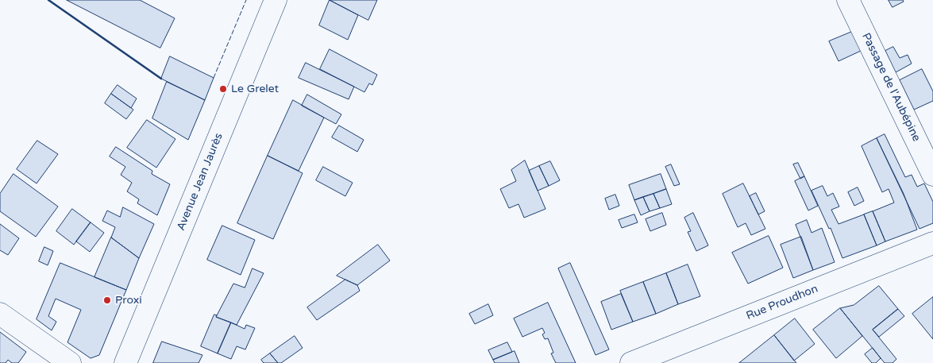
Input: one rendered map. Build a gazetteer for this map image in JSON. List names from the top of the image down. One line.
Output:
{"streets":{"street":["Passage de l'Aubépine","Avenue Jean Jaurès","Rue Proudhon"]},"places":["Le Grelet","Proxi"]}
